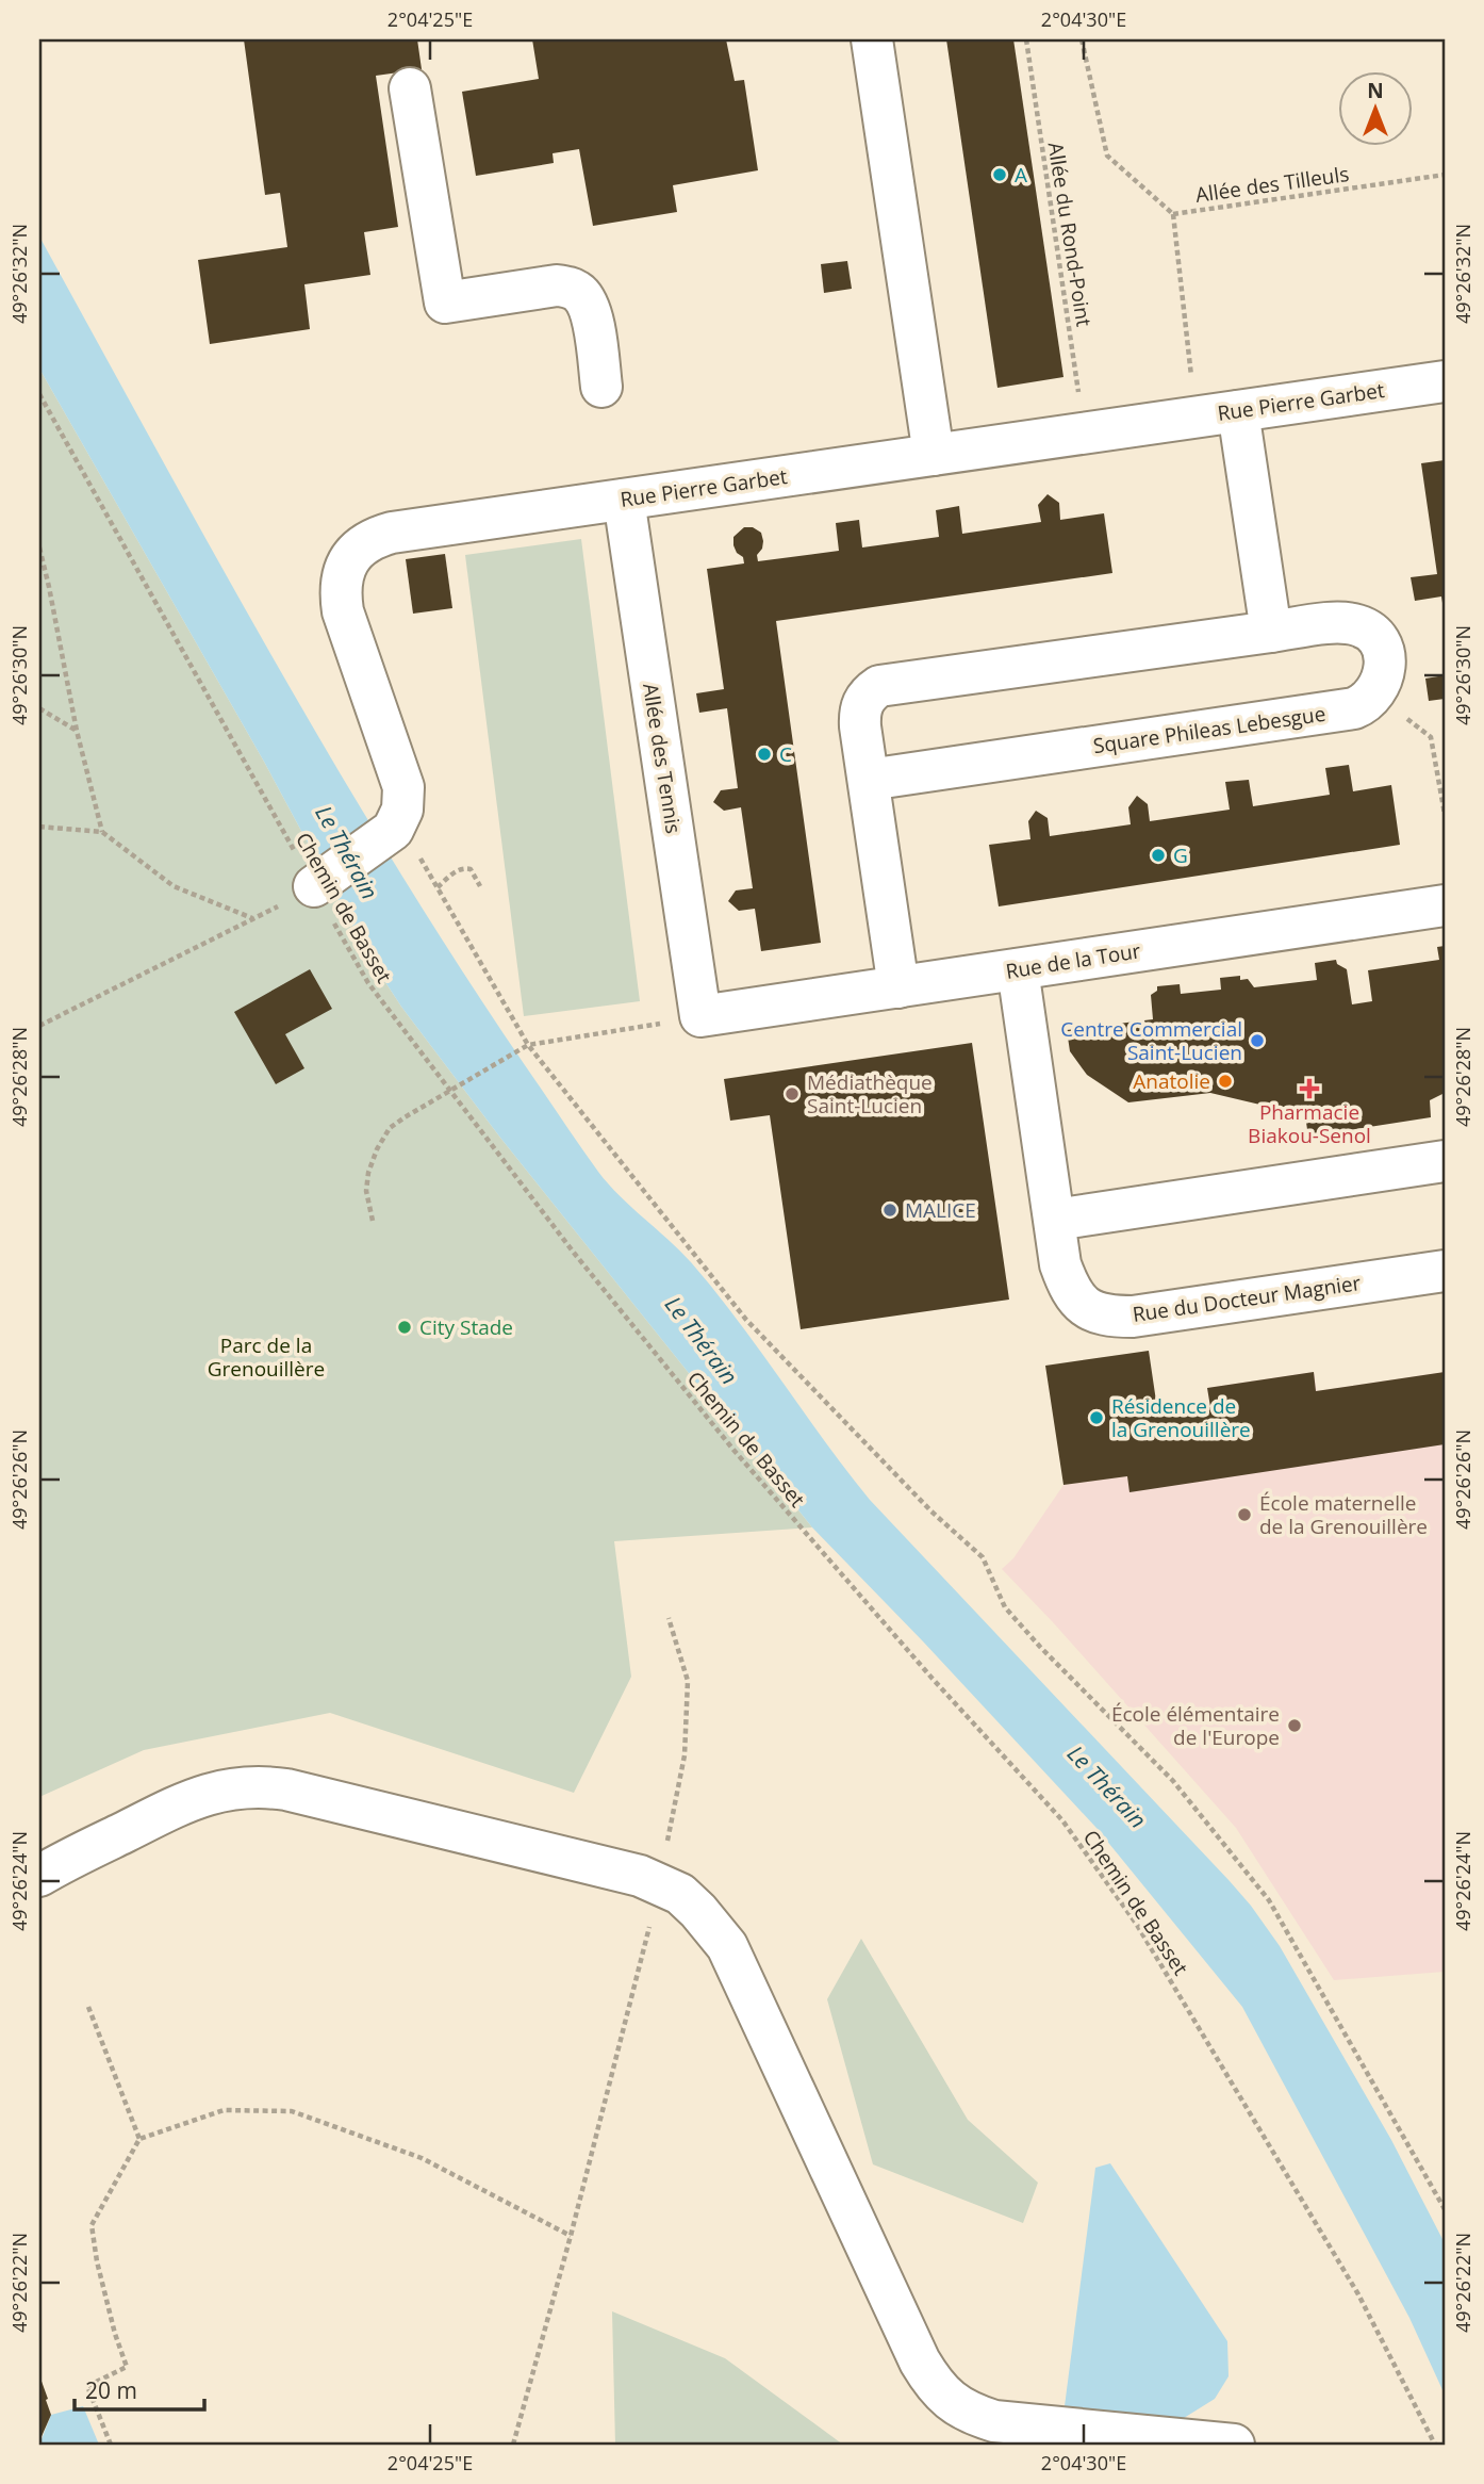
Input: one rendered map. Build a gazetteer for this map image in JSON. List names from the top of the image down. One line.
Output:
{"streets":{"street":["Rue Pierre Garbet","Square Phileas Lebesgue","Allée des Tennis","Rue de la Tour","Rue du Docteur Magnier"],"path":["Allée des Tilleuls","Allée du Rond-Point","Chemin de Basset"]},"crossings":[["Allée des Tilleuls","Rue Pierre Garbet"],["Allée du Rond-Point","Rue Pierre Garbet"],["Rue Pierre Garbet","Allée des Tennis"],["Allée des Tennis","Rue de la Tour"],["Rue de la Tour","Rue du Docteur Magnier"]],"water":["Le Thérain"],"parks":["Parc de la Grenouillère"],"places":{"other":["A","C","G","Centre Commercial Saint-Lucien","Anatolie","Médiathèque Saint-Lucien","MALICE","City Stade","Résidence de la Grenouillère","École maternelle de la Grenouillère","École élémentaire de l'Europe"],"health":["Pharmacie Biakou-Senol"]},"scale_bar":"20 m","north":"top","coordinates":["2°04'25\"E","2°04'30\"E","49°26'32\"N","49°26'30\"N","49°26'28\"N","49°26'26\"N","49°26'24\"N","49°26'22\"N"]}
